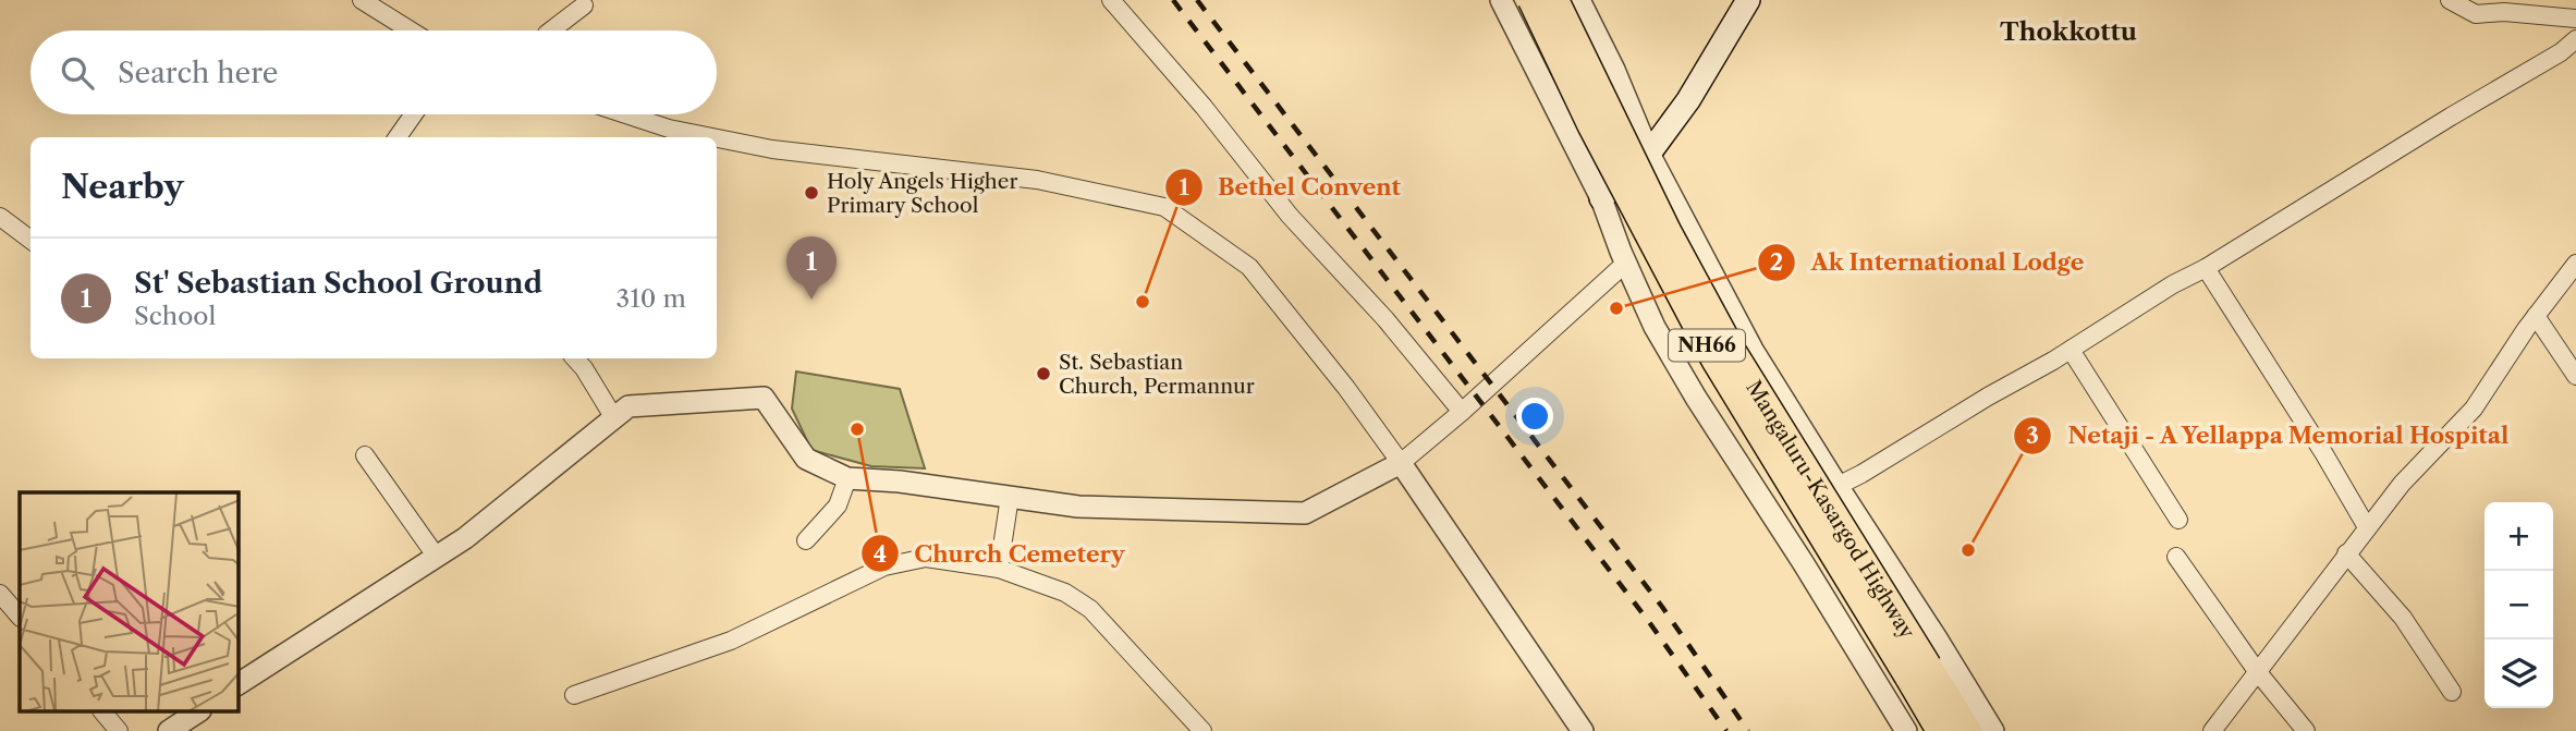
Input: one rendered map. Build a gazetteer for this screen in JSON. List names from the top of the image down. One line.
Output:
{"streets":{"highway":["NH66","Mangaluru-Kasargod Highway"]},"districts":["Thokkottu"],"places":["Holy Angels Higher Primary School","Bethel Convent","Ak International Lodge","St. Sebastian Church, Permannur","Church Cemetery","Netaji - A Yellappa Memorial Hospital"],"page":{"search":"Search here","heading":"Nearby","pins":"1","list":[{"mark":"1","name":"St' Sebastian School Ground","note":"School","value":"310 m"}],"map_buttons":["+","−"]}}
